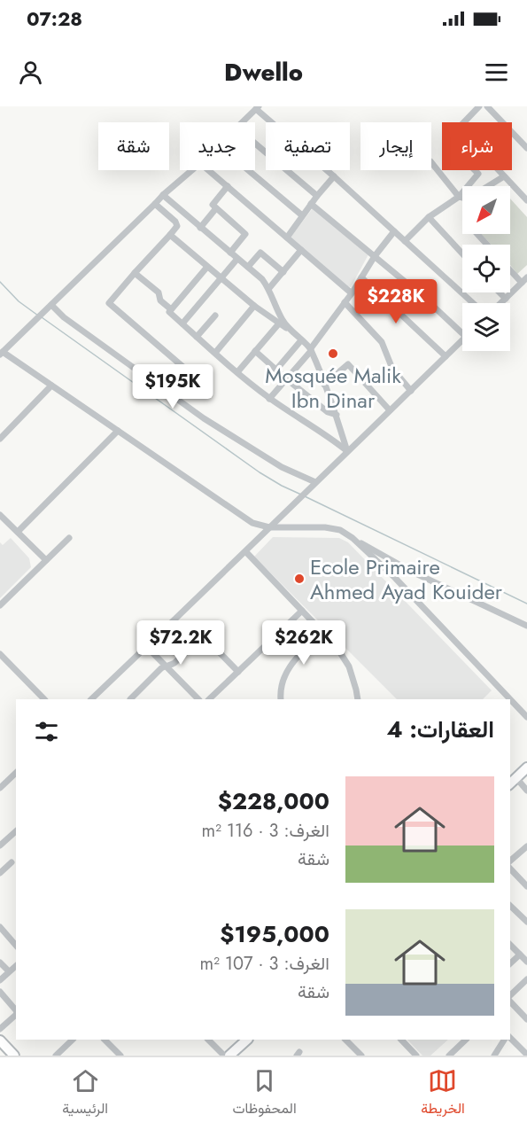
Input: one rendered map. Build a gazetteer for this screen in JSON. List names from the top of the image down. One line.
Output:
{"places":["Mosquée Malik Ibn Dinar","Ecole Primaire Ahmed Ayad Kouider"],"north":"bottom left","page":{"status":"07:28","header":"Dwello","chip":["شراء","إيجار","تصفية","جديد","شقة"],"price":["$228K","$195K","$72.2K","$262K"],"heading":"العقارات: 4","list":[{"name":"$228,000","note":"الغرف: 3 · 116 m² · شقة"},{"name":"$195,000","note":"الغرف: 3 · 107 m² · شقة"}],"tabs":["الخريطة","المحفوظات","الرئيسية"]}}
